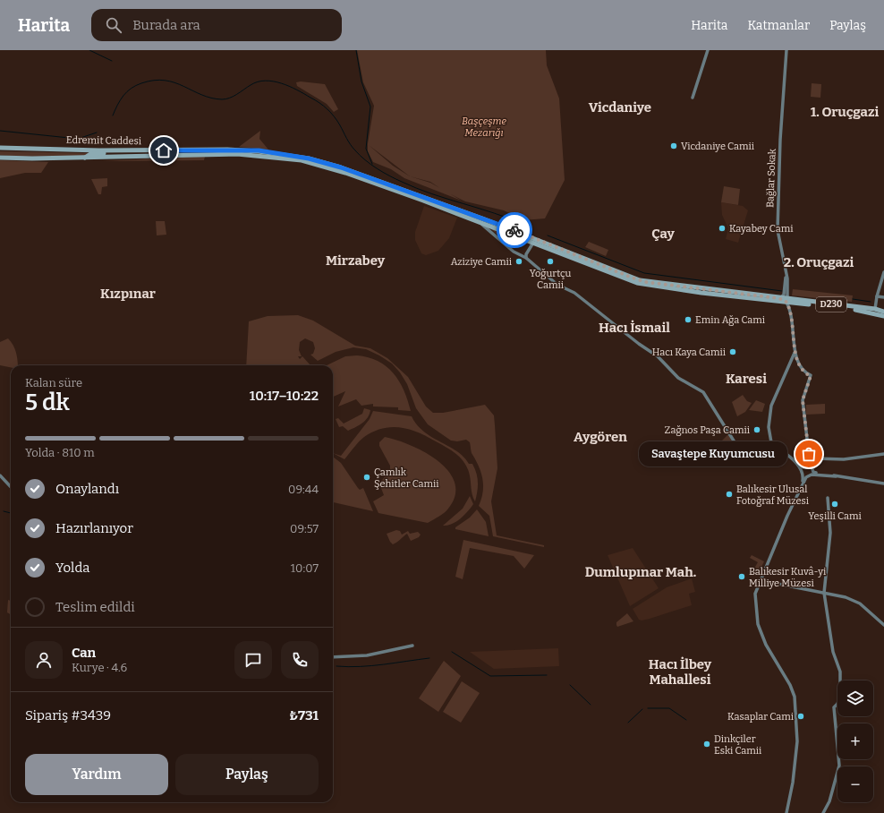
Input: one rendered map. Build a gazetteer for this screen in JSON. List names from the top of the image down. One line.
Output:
{"streets":{"highway":["Edremit Caddesi","D230"],"main road":["Bağlar Sokak"]},"crossings":[["Edremit Caddesi","D230"],["Bağlar Sokak","D230"]],"districts":["Vicdaniye","1. Oruçgazi","Çay","Mirzabey","2. Oruçgazi","Kızpınar","Hacı İsmail","Karesi","Aygören","Dumlupınar Mah.","Hacı İlbey Mahallesi"],"parks":["Başçeşme Mezarığı"],"places":["Vicdaniye Camii","Kayabey Cami","Aziziye Camii","Yoğurtçu Camii","Emin Ağa Cami","Hacı Kaya Camii","Zağnos Paşa Camii","Savaştepe Kuyumcusu","Çamlık Şehitler Camii","Balıkesir Ulusal Fotoğraf Müzesi","Yeşilli Cami","Balıkesir Kuvâ-yi Milliye Müzesi","Kasaplar Cami","Dinkçiler Eski Camii"],"page":{"header":"Harita","search":"Burada ara","nav":["Harita","Katmanlar","Paylaş"],"heading":["5 dk","Kalan süre","10:17–10:22"],"panel":["Can","Kurye · 4.6","Sipariş #3439","₺731"],"bar":"Yolda · 810 m","bubble":"Savaştepe Kuyumcusu","list":[["Onaylandı","09:44"],["Hazırlanıyor","09:57"],["Yolda","10:07"],"Teslim edildi"],"map_buttons":["+","−"],"buttons":["Yardım","Paylaş"]}}
